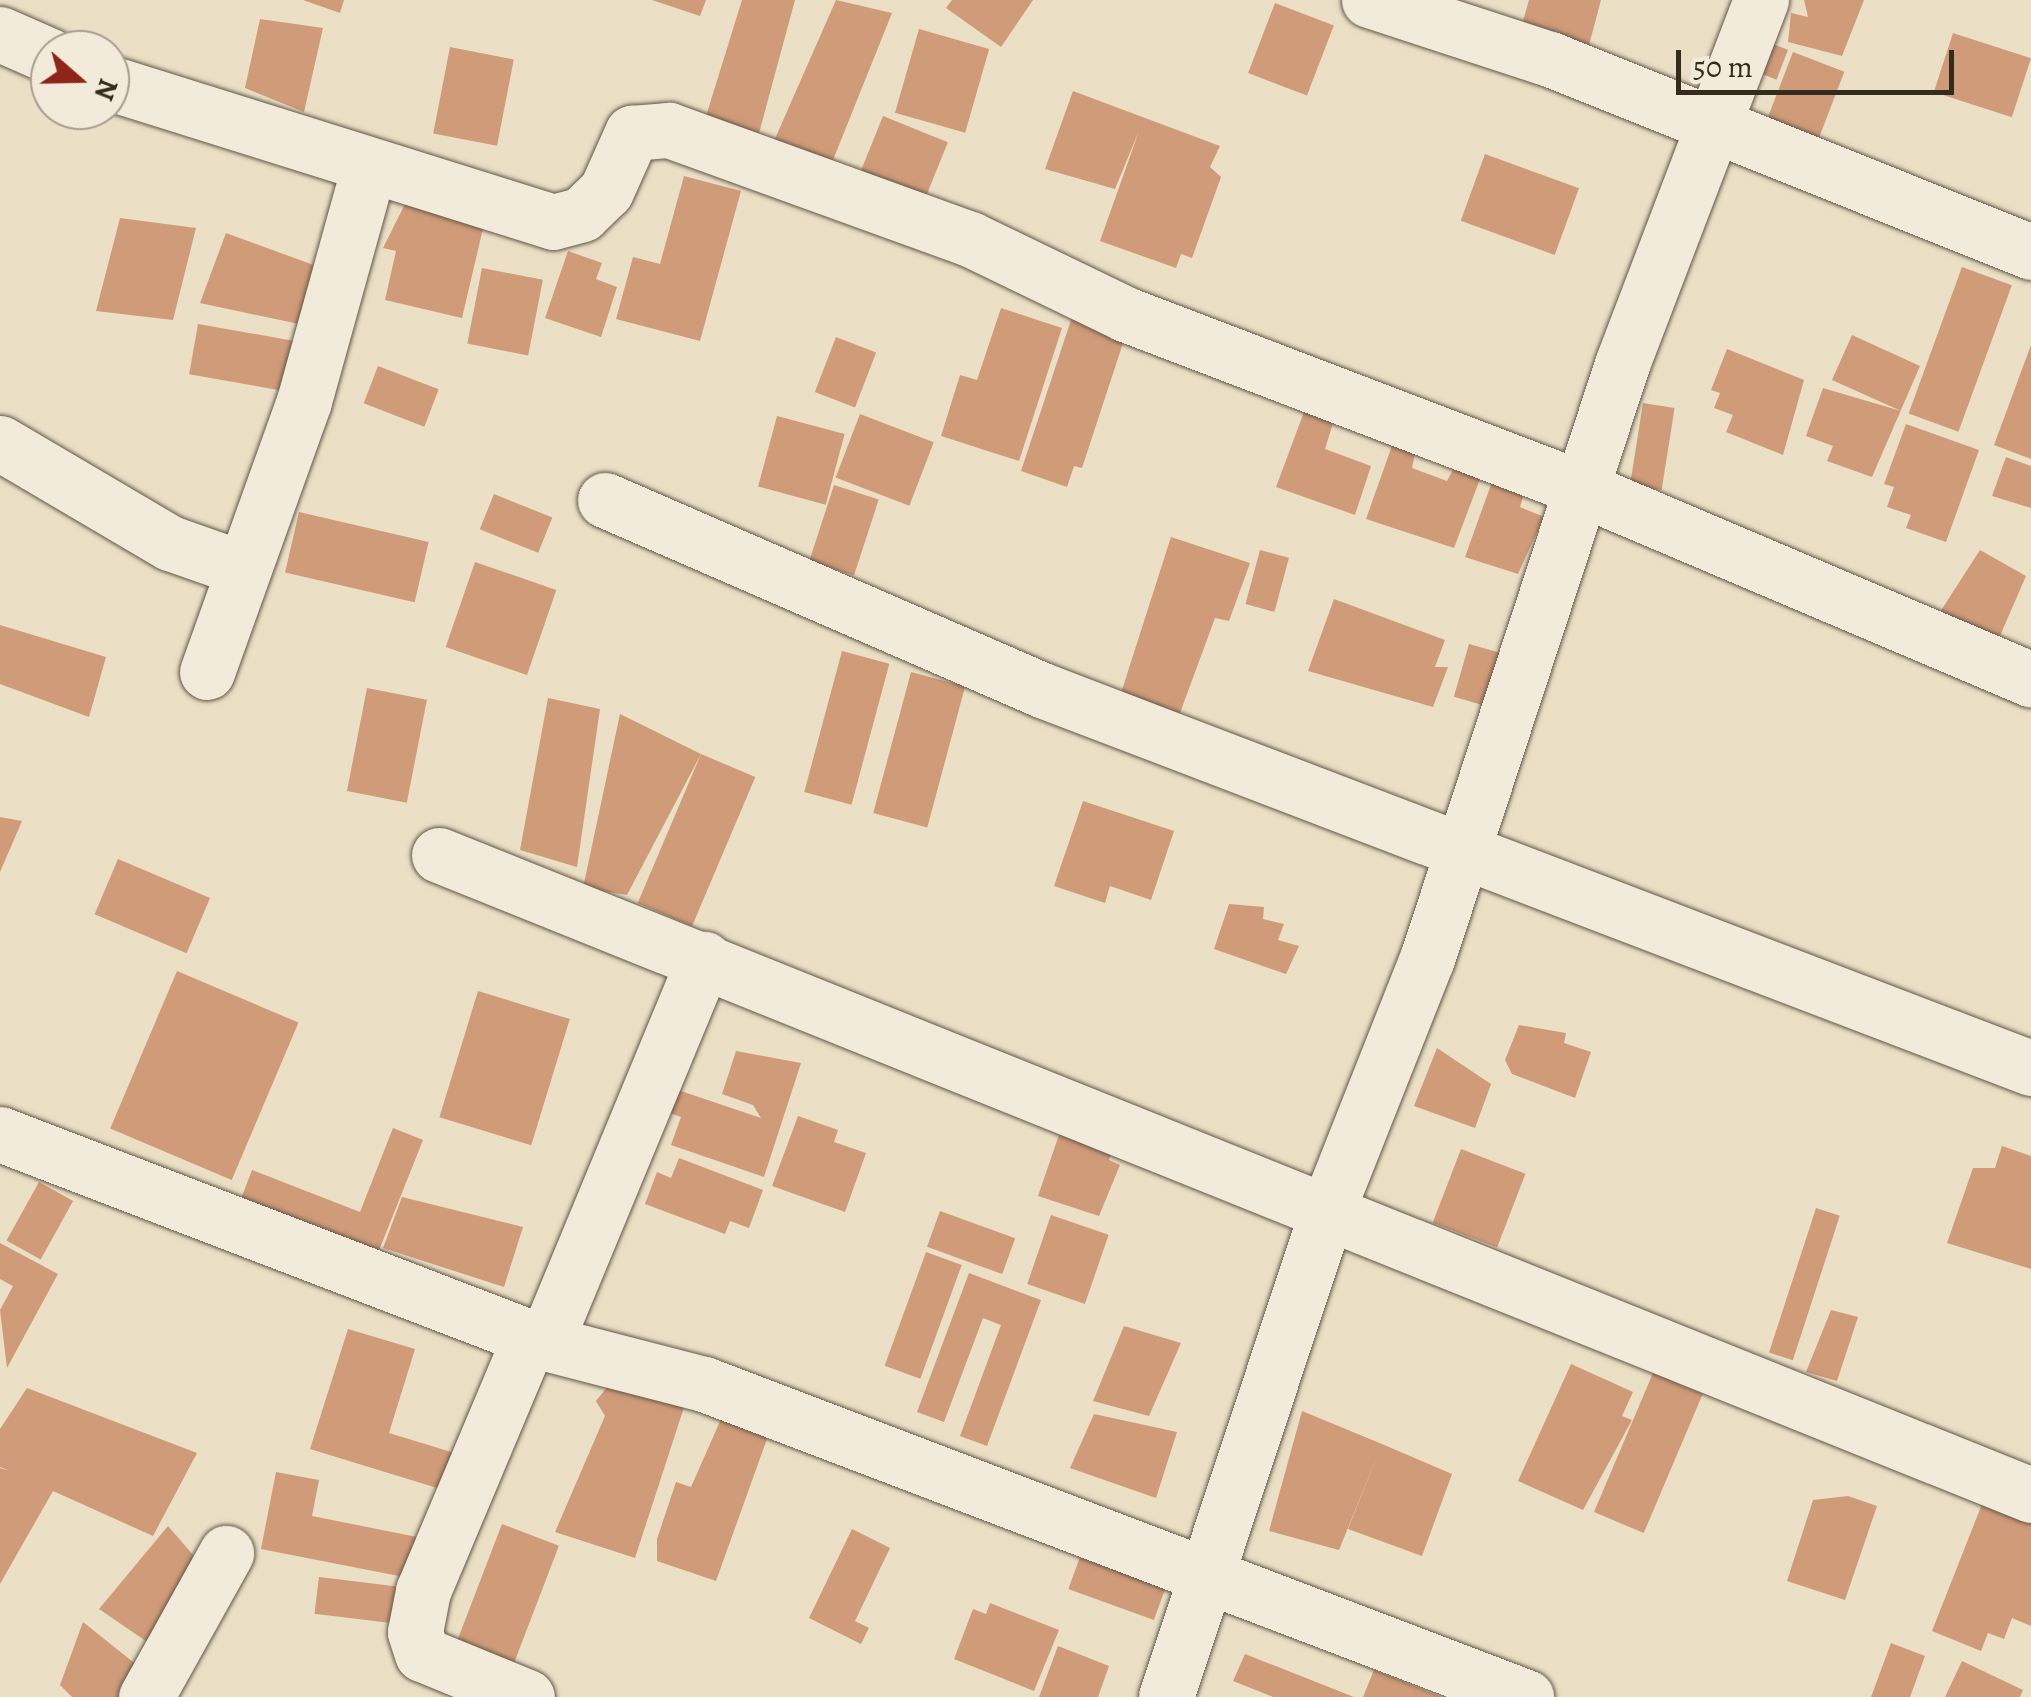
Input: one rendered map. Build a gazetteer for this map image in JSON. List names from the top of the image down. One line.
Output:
{"scale_bar":"50 m","north":"right"}
